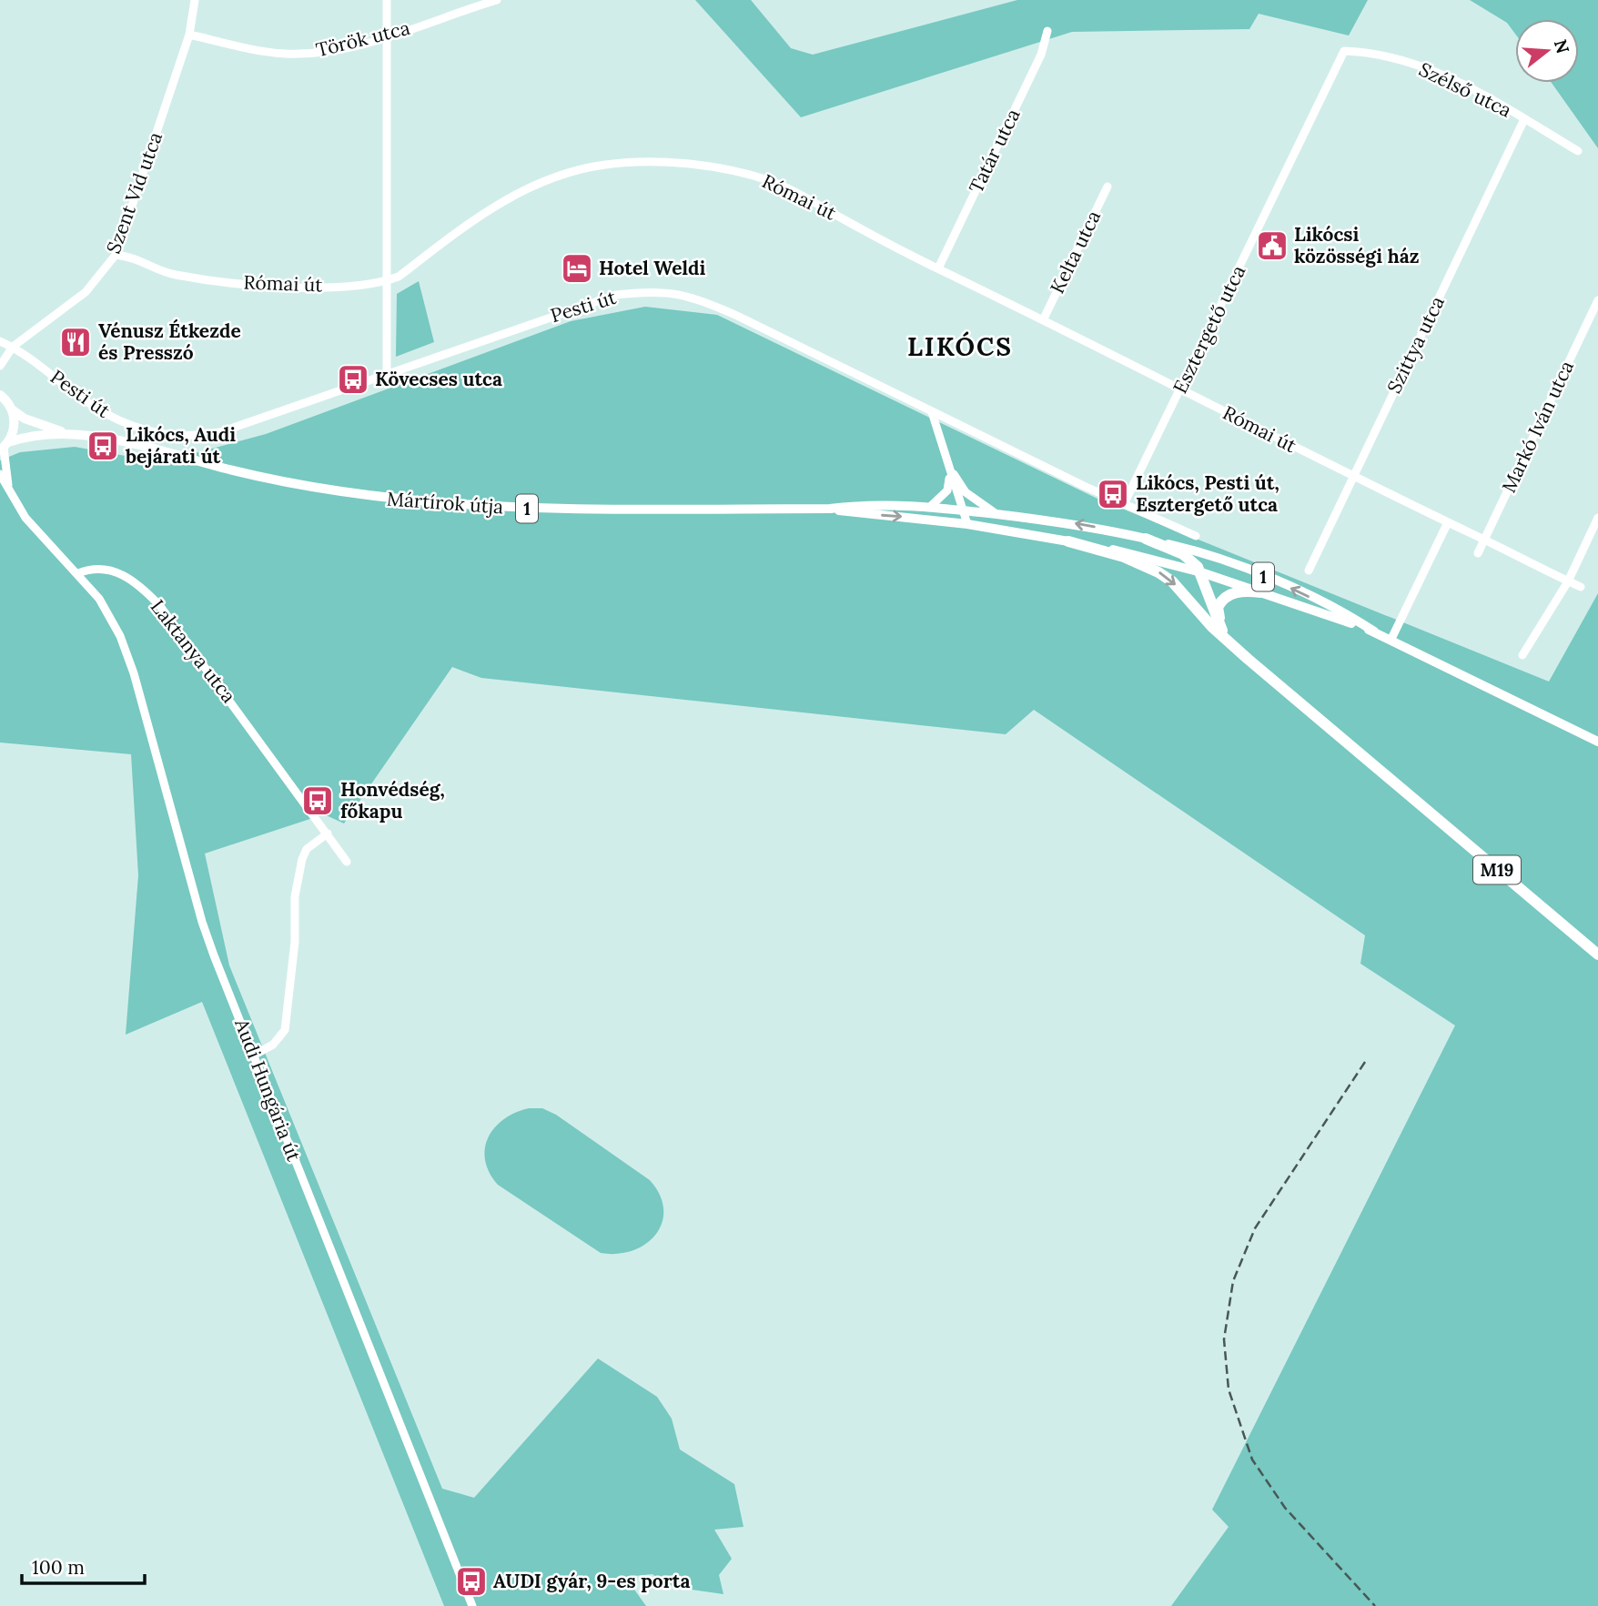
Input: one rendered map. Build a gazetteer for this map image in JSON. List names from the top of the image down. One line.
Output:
{"streets":{"highway":["M19"],"main road":["Mártírok útja","1"],"street":["Török utca","Szélső utca","Tatár utca","Szent Vid utca","Római út","Kelta utca","Pesti út","Esztergető utca","Szittya utca","Markó Iván utca","Laktanya utca","Audi Hungária út"]},"crossings":[["Török utca","Szent Vid utca"],["Szélső utca","Esztergető utca"],["Szélső utca","Szittya utca"],["Tatár utca","Római út"],["Szent Vid utca","Római út"],["Szent Vid utca","Pesti út"],["Római út","Kelta utca"],["Római út","Esztergető utca"],["Római út","Szittya utca"],["Római út","Markó Iván utca"],["Pesti út","Esztergető utca"],["Mártírok útja","1"],["Laktanya utca","Audi Hungária út"]],"districts":["LIKÓCS"],"places":{"public building":["Likócsi közösségi ház"],"hotel":["Hotel Weldi"],"restaurant":["Vénusz Étkezde és Presszó"],"bus stop":["Kövecses utca","Likócs, Audi bejárati út","Likócs, Pesti út, Esztergető utca","Honvédség, főkapu","AUDI gyár, 9-es porta"]},"scale_bar":"100 m","north":"right"}
